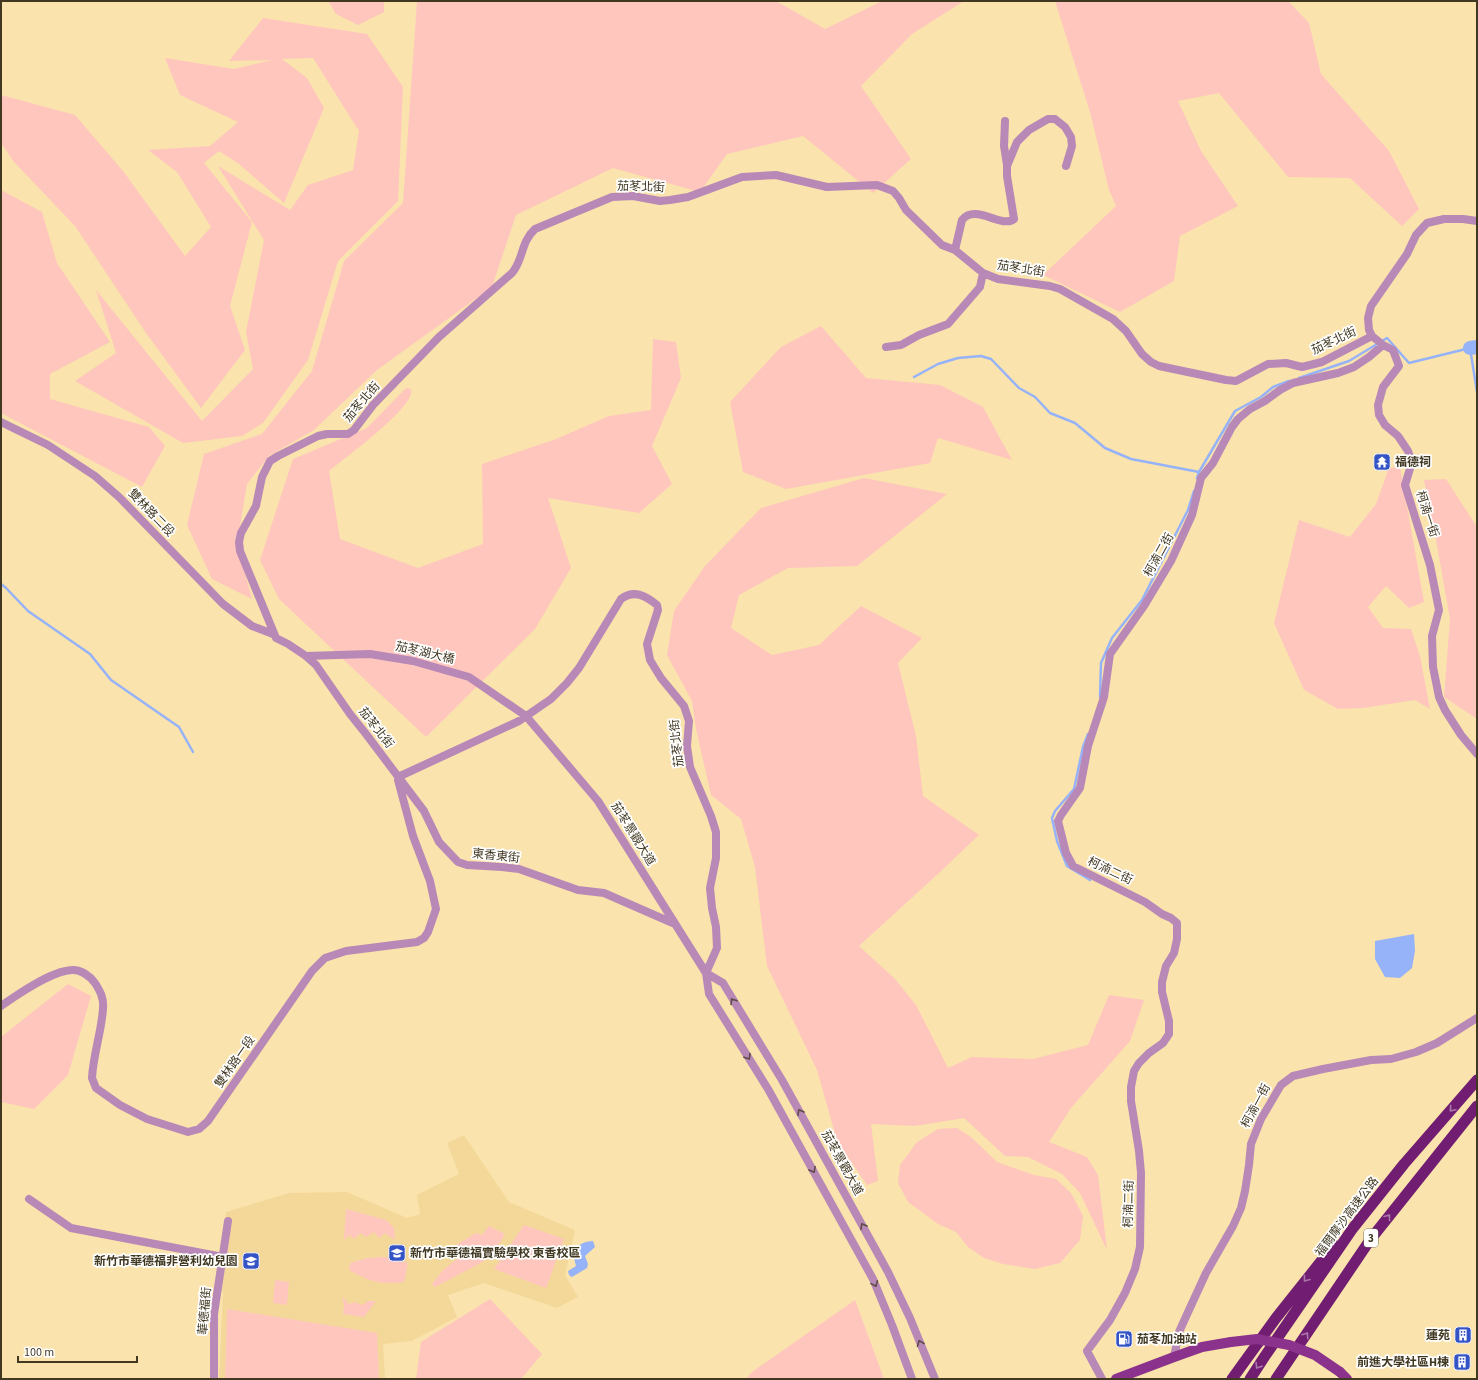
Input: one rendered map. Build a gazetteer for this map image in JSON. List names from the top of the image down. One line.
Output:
{"streets":{"highway":["福爾摩沙高速公路","3"],"street":["茄苳北街","雙林路二段","柯湳一街","柯湳二街","茄苳湖大橋","茄苳景觀大道","東香東街","雙林路一段","華德福街"]},"crossings":[["茄苳北街","雙林路二段"],["茄苳北街","柯湳一街"],["茄苳北街","茄苳湖大橋"],["茄苳北街","茄苳景觀大道"],["茄苳北街","東香東街"],["茄苳北街","雙林路一段"],["柯湳一街","柯湳二街"],["茄苳湖大橋","茄苳景觀大道"],["茄苳景觀大道","東香東街"],["東香東街","雙林路一段"]],"places":{"temple":["福德祠"],"school or university":["新竹市華德福實驗學校 東香校區","新竹市華德福非營利幼兒園"],"building":["蓮苑","前進大學社區H棟"],"fuel station":["茄苳加油站"]},"scale_bar":"100 m"}
